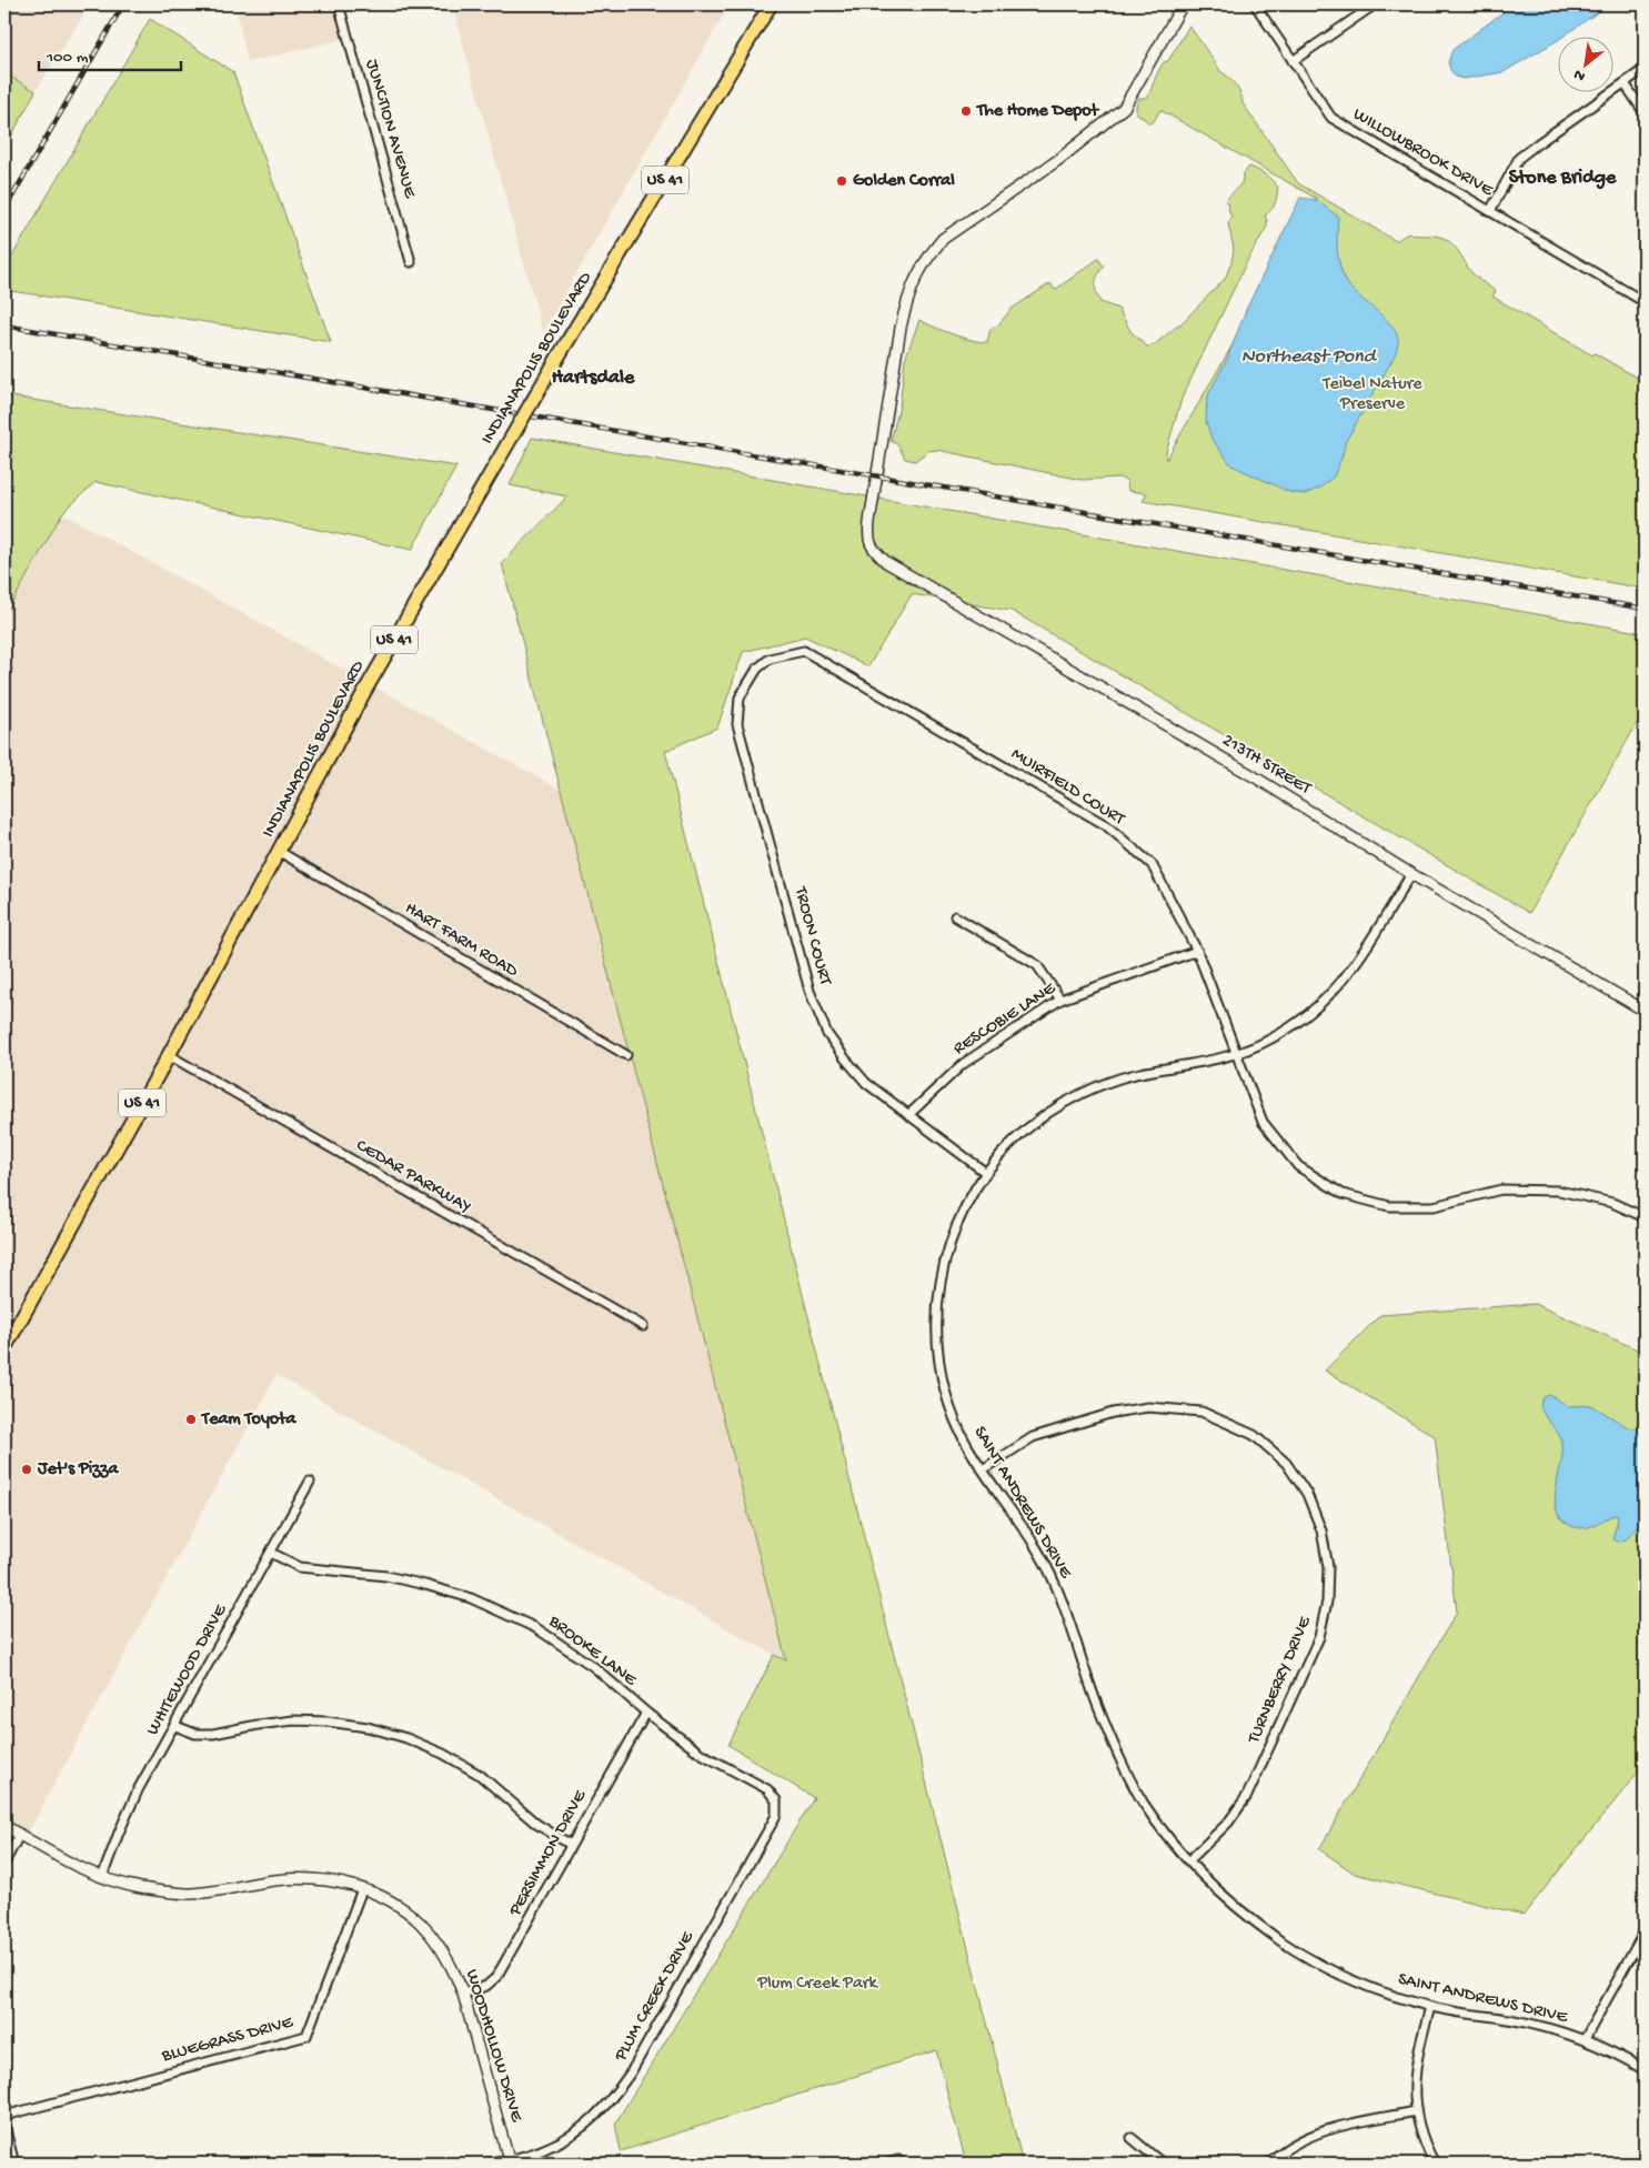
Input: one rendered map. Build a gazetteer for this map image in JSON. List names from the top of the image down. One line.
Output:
{"streets":{"highway":["US 41","INDIANAPOLIS BOULEVARD"],"street":["JUNCTION AVENUE","WILLOWBROOK DRIVE","213TH STREET","MUIRFIELD COURT","TROON COURT","HART FARM ROAD","RESCOBIE LANE","CEDAR PARKWAY","SAINT ANDREWS DRIVE","BROOKE LANE","WHITEWOOD DRIVE","TURNBERRY DRIVE","PERSIMMON DRIVE","PLUM CREEK DRIVE","BLUEGRASS DRIVE","WOODHOLLOW DRIVE"]},"crossings":[["INDIANAPOLIS BOULEVARD","HART FARM ROAD"],["INDIANAPOLIS BOULEVARD","CEDAR PARKWAY"],["213TH STREET","SAINT ANDREWS DRIVE"],["MUIRFIELD COURT","TROON COURT"],["MUIRFIELD COURT","RESCOBIE LANE"],["MUIRFIELD COURT","SAINT ANDREWS DRIVE"],["TROON COURT","RESCOBIE LANE"],["TROON COURT","SAINT ANDREWS DRIVE"],["SAINT ANDREWS DRIVE","TURNBERRY DRIVE"],["BROOKE LANE","WHITEWOOD DRIVE"],["BROOKE LANE","PERSIMMON DRIVE"],["BROOKE LANE","PLUM CREEK DRIVE"],["WHITEWOOD DRIVE","WOODHOLLOW DRIVE"],["PERSIMMON DRIVE","WOODHOLLOW DRIVE"],["PLUM CREEK DRIVE","WOODHOLLOW DRIVE"],["BLUEGRASS DRIVE","WOODHOLLOW DRIVE"]],"districts":["Stone Bridge","Hartsdale"],"water":["Northeast Pond"],"parks":["Teibel Nature Preserve","Plum Creek Park"],"places":["The Home Depot","Golden Corral","Team Toyota","Jet's Pizza"],"scale_bar":"100 m","north":"bottom left"}
